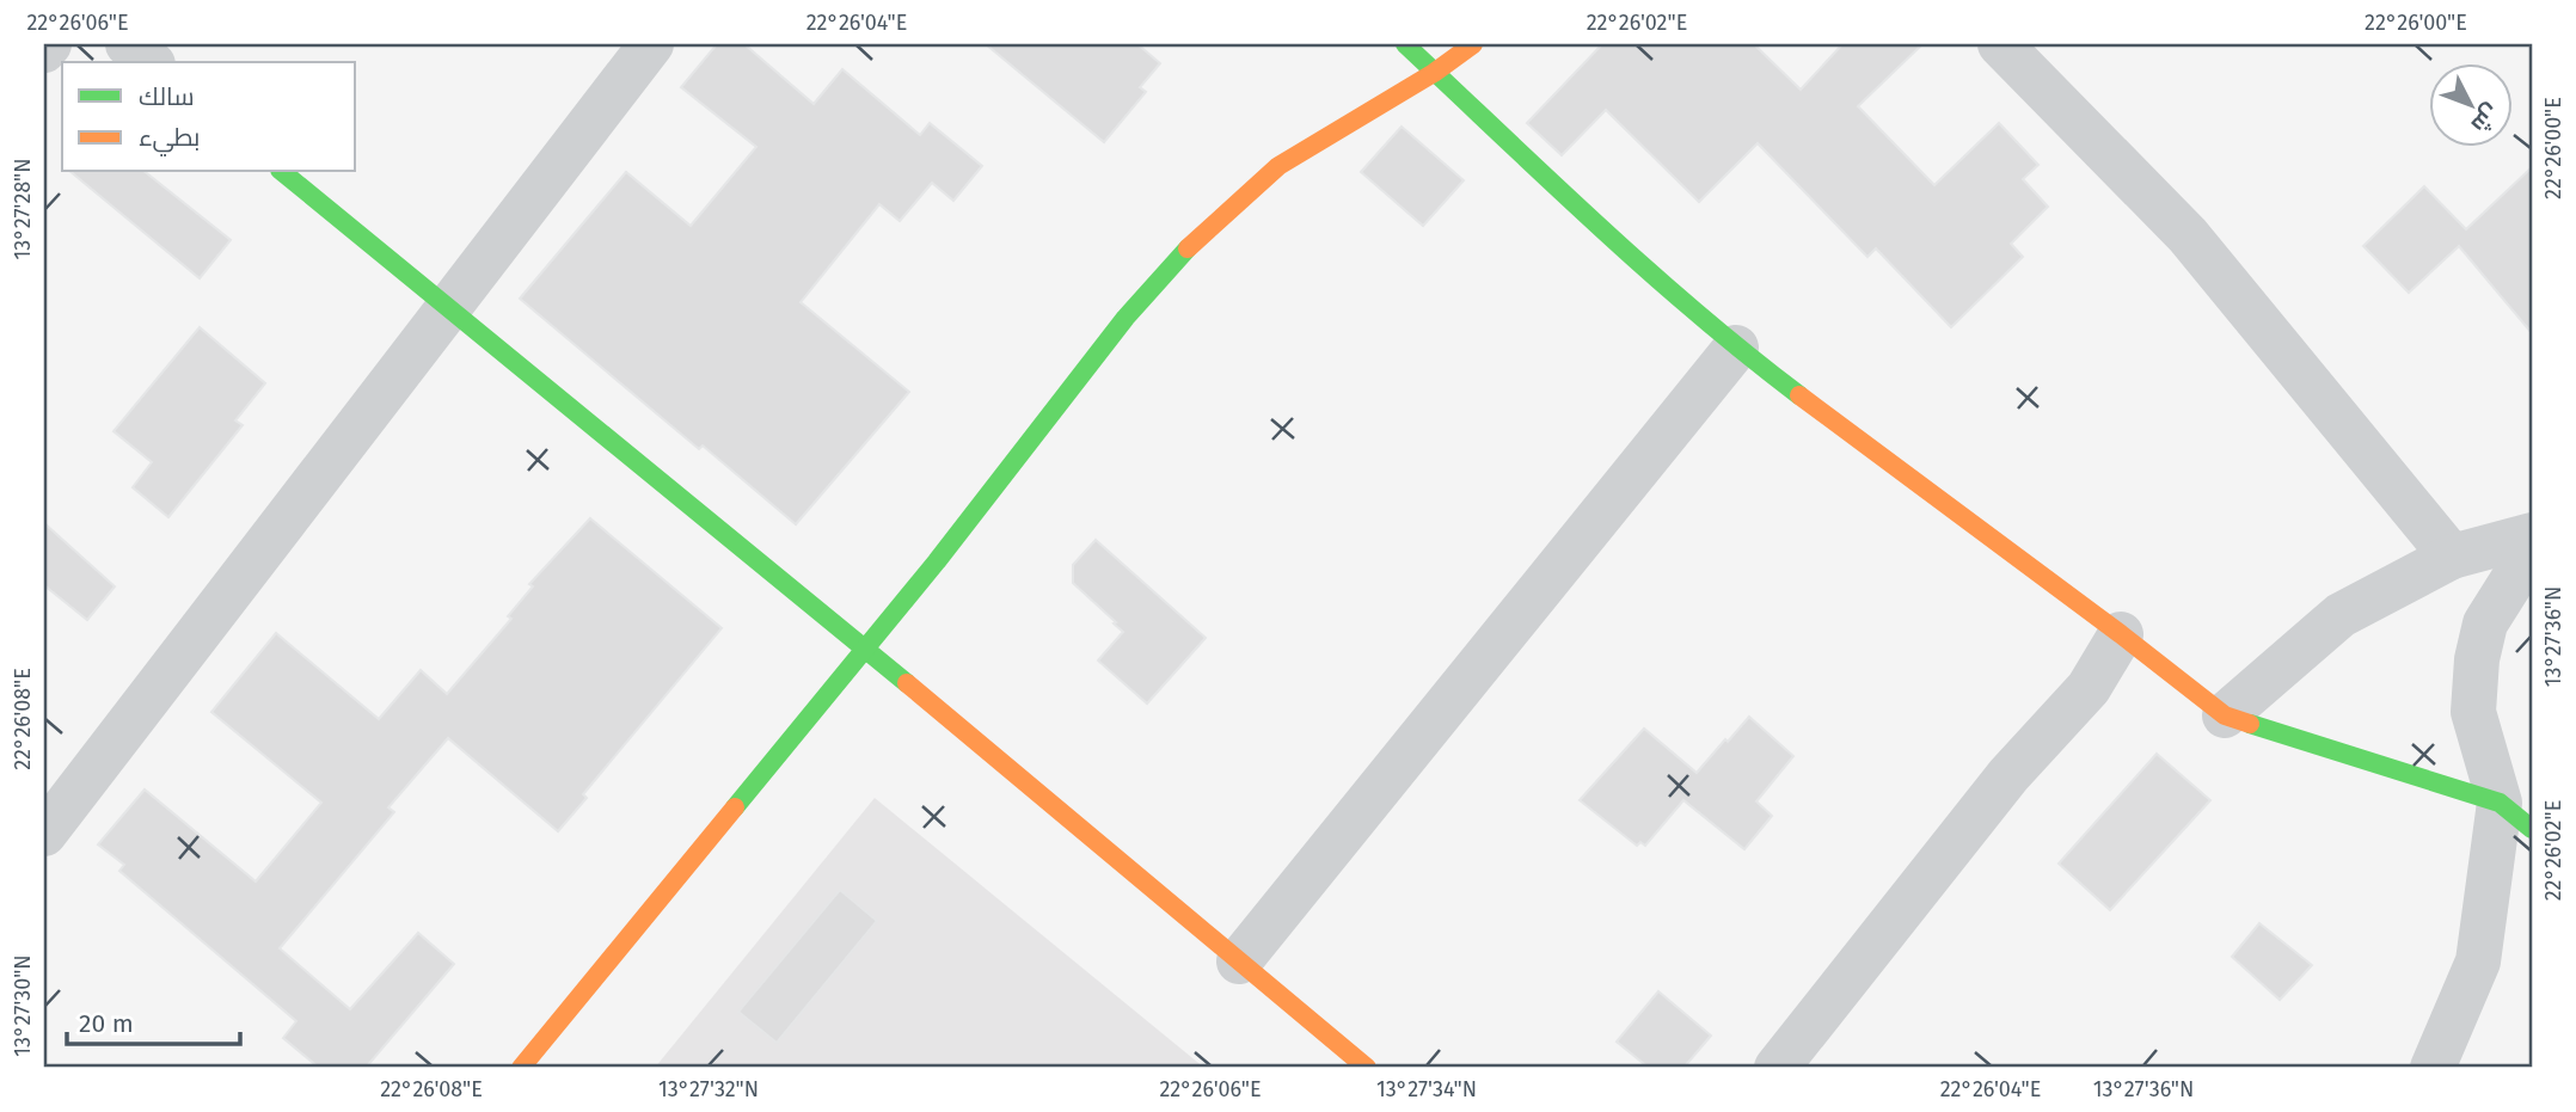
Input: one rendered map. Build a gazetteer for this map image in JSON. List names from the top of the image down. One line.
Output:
{"legend":["سالك","بطيء"],"scale_bar":"20 m","north":"bottom right","coordinates":["22°26'06\"E","22°26'04\"E","22°26'02\"E","22°26'00\"E","13°27'28\"N","13°27'36\"N","22°26'08\"E","13°27'30\"N","13°27'32\"N","13°27'34\"N"]}
